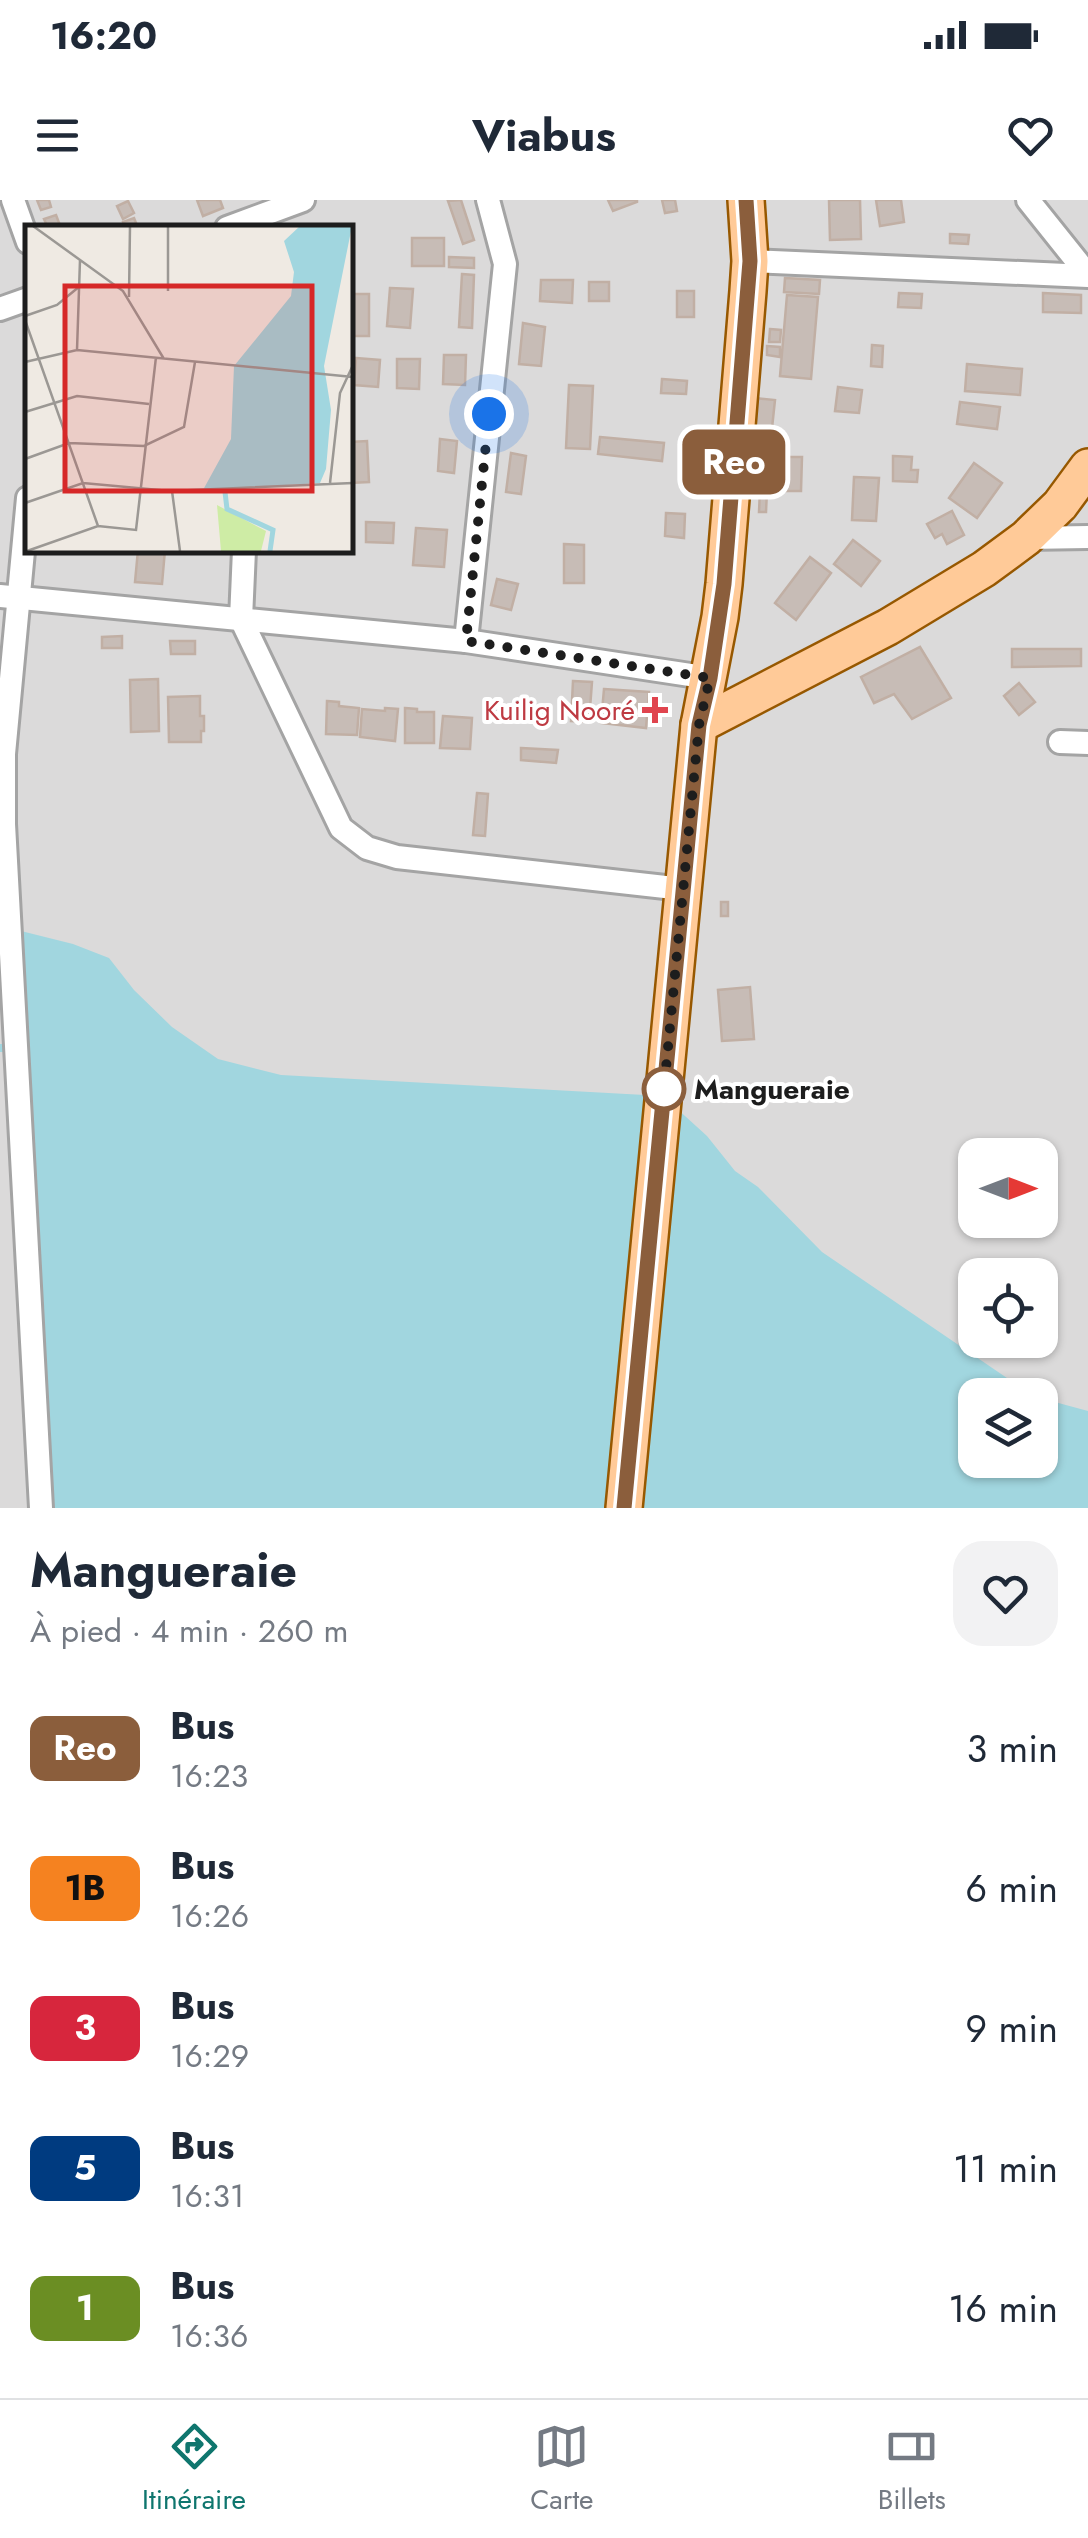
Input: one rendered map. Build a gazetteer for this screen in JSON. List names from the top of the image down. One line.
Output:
{"places":{"health":["Kuilig Nooré"],"other":["Mangueraie"]},"lines":["bus line Reo"],"north":"right","page":{"status":"16:20","header":"Viabus","on_map":"Reo","heading":["Mangueraie","À pied · 4 min · 260 m"],"list":[{"mark":"Reo","name":"Bus","note":"16:23","value":"3 min"},{"mark":"1B","name":"Bus","note":"16:26","value":"6 min"},{"mark":"3","name":"Bus","note":"16:29","value":"9 min"},{"mark":"5","name":"Bus","note":"16:31","value":"11 min"},{"mark":"1","name":"Bus","note":"16:36","value":"16 min"}],"tabs":["Itinéraire","Carte","Billets"]}}
